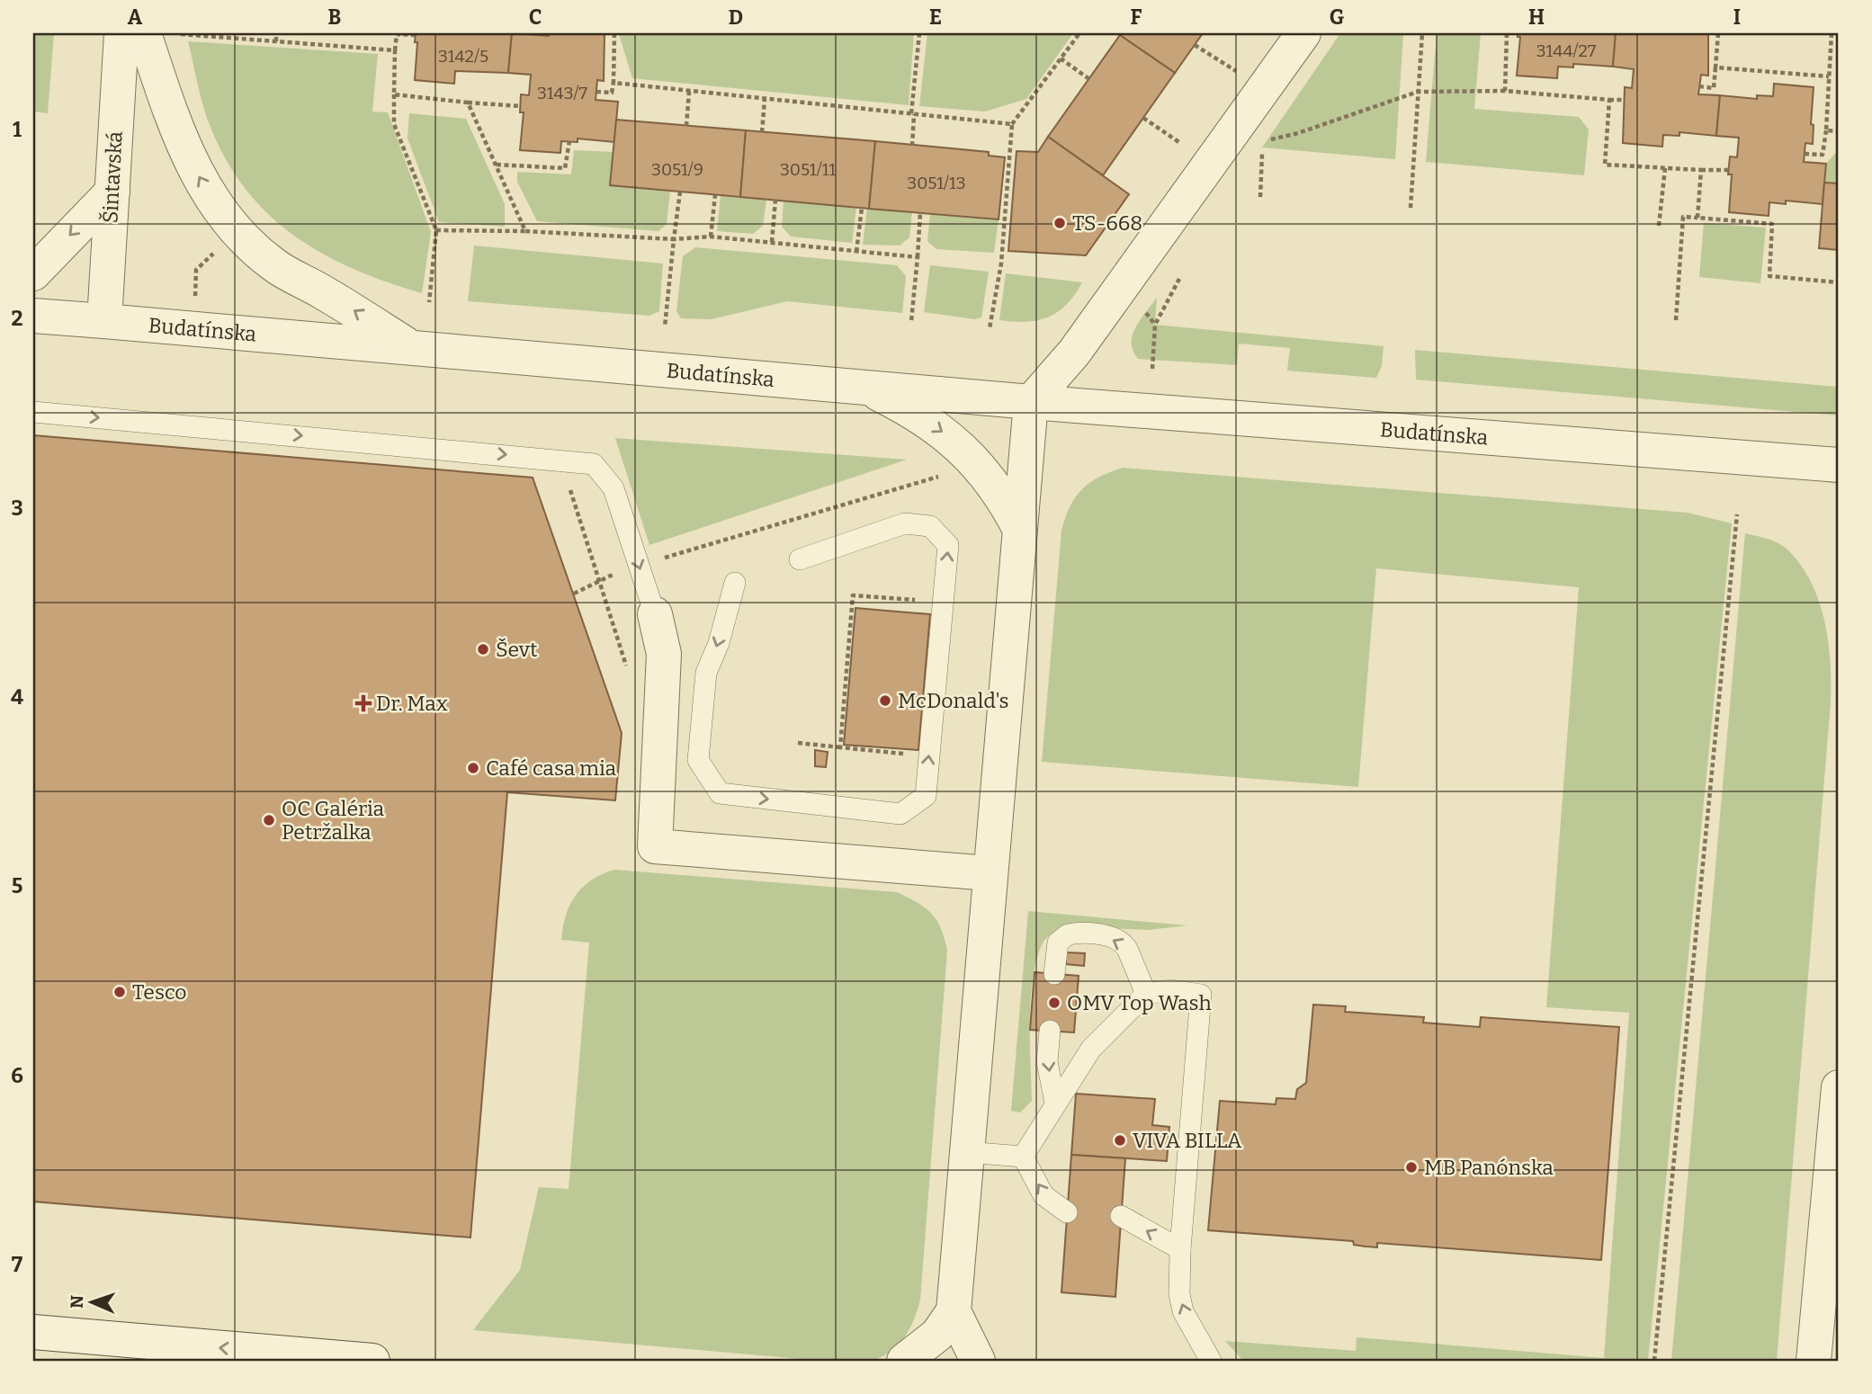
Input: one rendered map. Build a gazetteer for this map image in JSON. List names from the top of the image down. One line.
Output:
{"streets":{"street":["Šintavská","Budatínska"]},"crossings":[["Šintavská","Budatínska"]],"places":{"other":["TS-668","Ševt","McDonald's","Café casa mia","OC Galéria Petržalka","Tesco","OMV Top Wash","VIVA BILLA","MB Panónska"],"health":["Dr. Max"]},"house_numbers":["3144/27","3142/5","3143/7","3051/9","3051/11","3051/13"],"north":"left","grid":{"columns":["A","B","C","D","E","F","G","H","I"],"rows":["1","2","3","4","5","6","7"]}}
